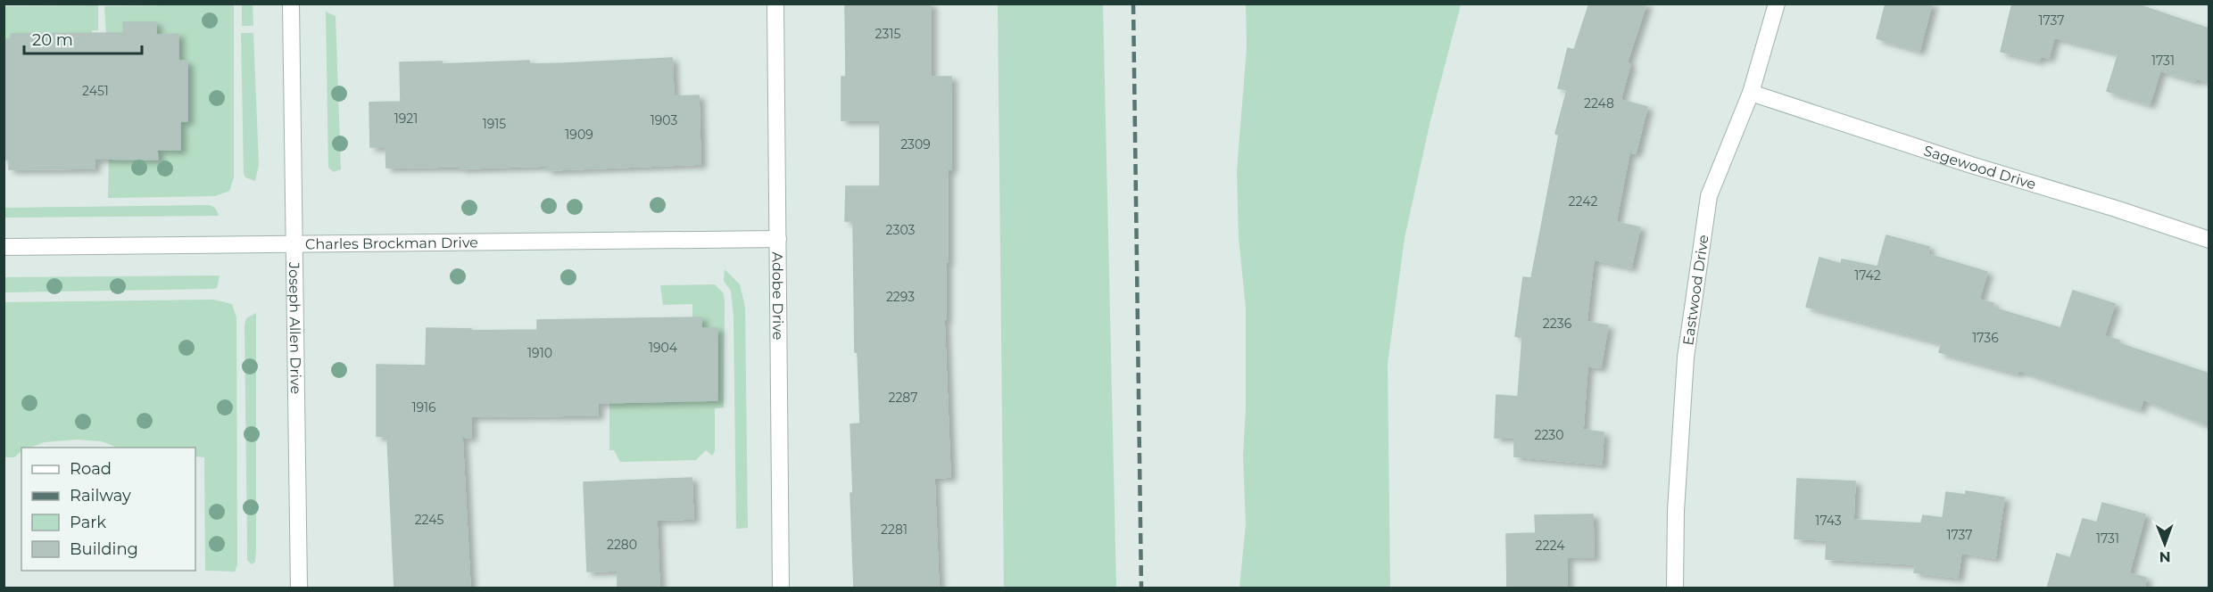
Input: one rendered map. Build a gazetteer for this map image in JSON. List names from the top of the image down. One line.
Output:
{"streets":{"street":["Sagewood Drive","Charles Brockman Drive","Eastwood Drive","Adobe Drive","Joseph Allen Drive"]},"crossings":[["Sagewood Drive","Eastwood Drive"],["Charles Brockman Drive","Adobe Drive"],["Charles Brockman Drive","Joseph Allen Drive"]],"house_numbers":["1737","2315","1731","2451","2248","1921","1903","1915","1909","2309","2242","2303","1742","2293","2236","1736","1904","1910","2287","1916","2230","2245","1743","2281","1737","1731","2280","2224"],"legend":["Road","Railway","Park","Building"],"scale_bar":"20 m","north":"bottom"}
